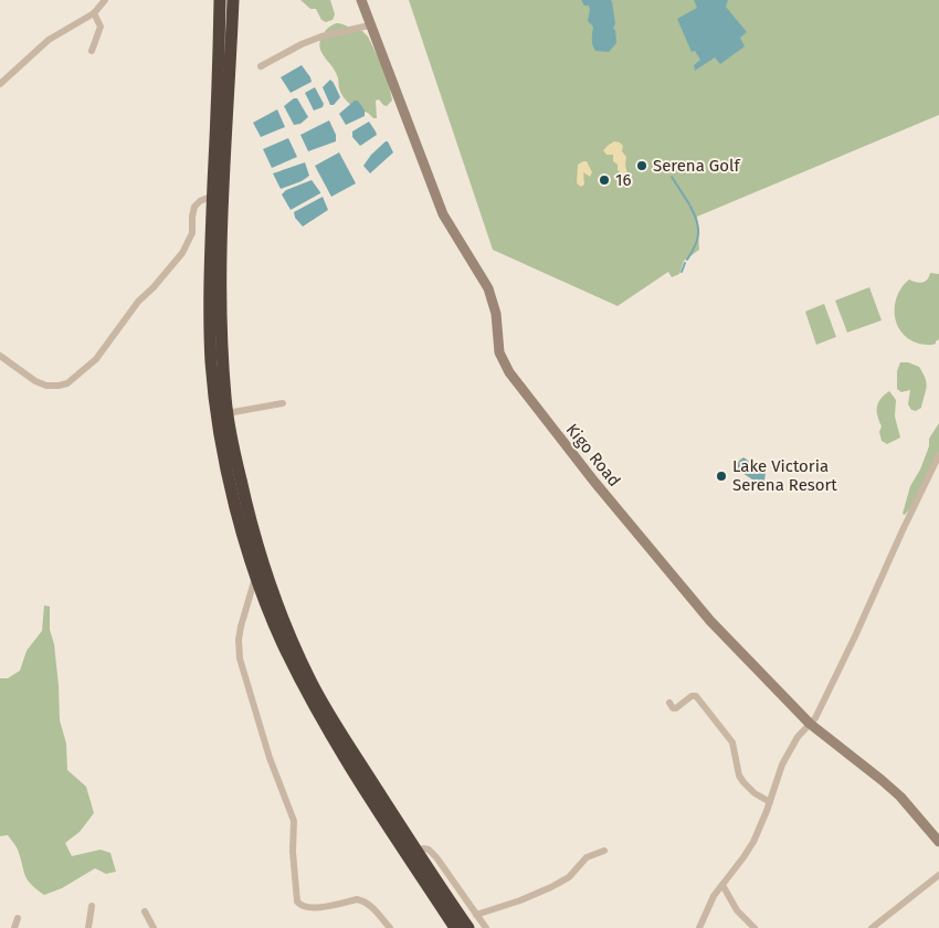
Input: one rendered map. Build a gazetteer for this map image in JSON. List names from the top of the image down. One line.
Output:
{"streets":{"street":["Kigo Road"]},"places":["Serena Golf","16","Lake Victoria Serena Resort"]}
